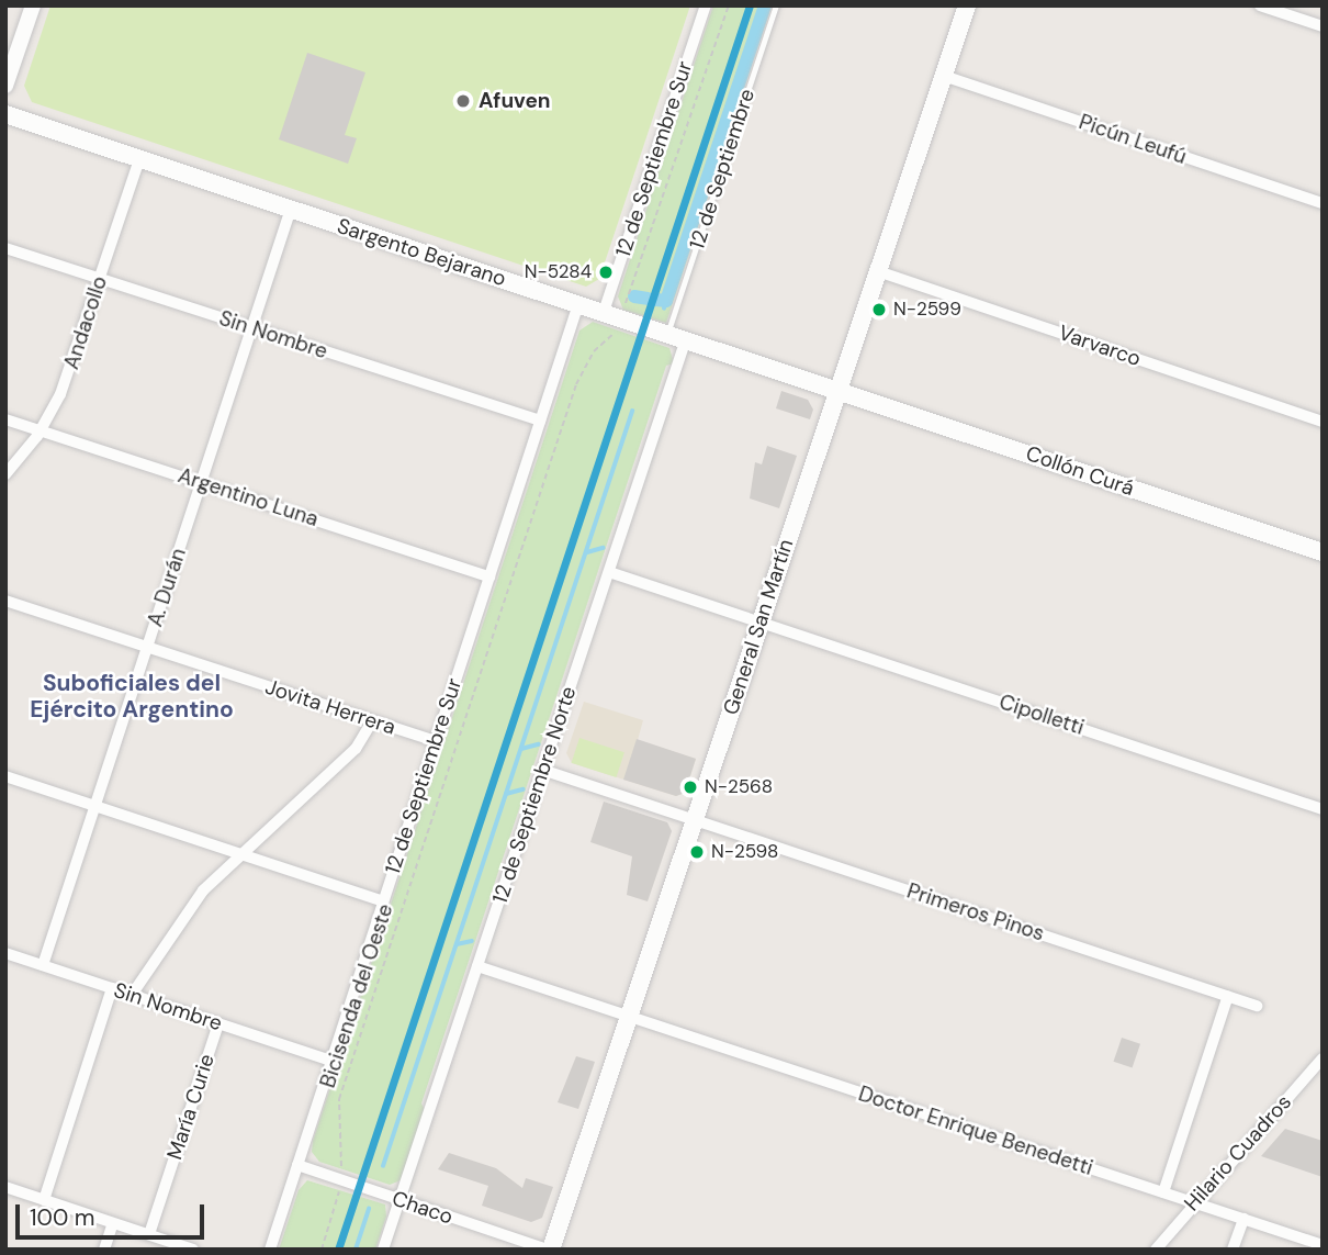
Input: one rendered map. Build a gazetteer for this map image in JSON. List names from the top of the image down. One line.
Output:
{"streets":{"main road":["Sargento Bejarano","Collón Curá","General San Martín"],"street":["Picún Leufú","12 de Septiembre Sur","Andacollo","Sin Nombre","Varvarco","Argentino Luna","A. Durán","Jovita Herrera","Cipolletti","12 de Septiembre Norte","Primeros Pinos","María Curie","Doctor Enrique Benedetti","Hilario Cuadros","Chaco"],"lane":["12 de Septiembre"],"path":["Bicisenda del Oeste"]},"crossings":[["Picún Leufú","General San Martín"],["12 de Septiembre Sur","Sargento Bejarano"],["12 de Septiembre Sur","Sin Nombre"],["12 de Septiembre Sur","Argentino Luna"],["12 de Septiembre Sur","Jovita Herrera"],["12 de Septiembre Sur","Chaco"],["12 de Septiembre","Sargento Bejarano"],["Sargento Bejarano","Andacollo"],["Sargento Bejarano","Collón Curá"],["Sargento Bejarano","A. Durán"],["Sargento Bejarano","General San Martín"],["Sargento Bejarano","12 de Septiembre Norte"],["Andacollo","Sin Nombre"],["Andacollo","Argentino Luna"],["Sin Nombre","A. Durán"],["Sin Nombre","María Curie"],["Varvarco","General San Martín"],["Collón Curá","General San Martín"],["Argentino Luna","A. Durán"],["A. Durán","Jovita Herrera"],["General San Martín","Cipolletti"],["General San Martín","Primeros Pinos"],["General San Martín","Doctor Enrique Benedetti"],["General San Martín","Chaco"],["12 de Septiembre Norte","Chaco"],["Bicisenda del Oeste","Chaco"],["Doctor Enrique Benedetti","Hilario Cuadros"]],"districts":["Suboficiales del Ejército Argentino"],"places":["Afuven","N-5284","N-2599","N-2568","N-2598"],"scale_bar":"100 m"}
